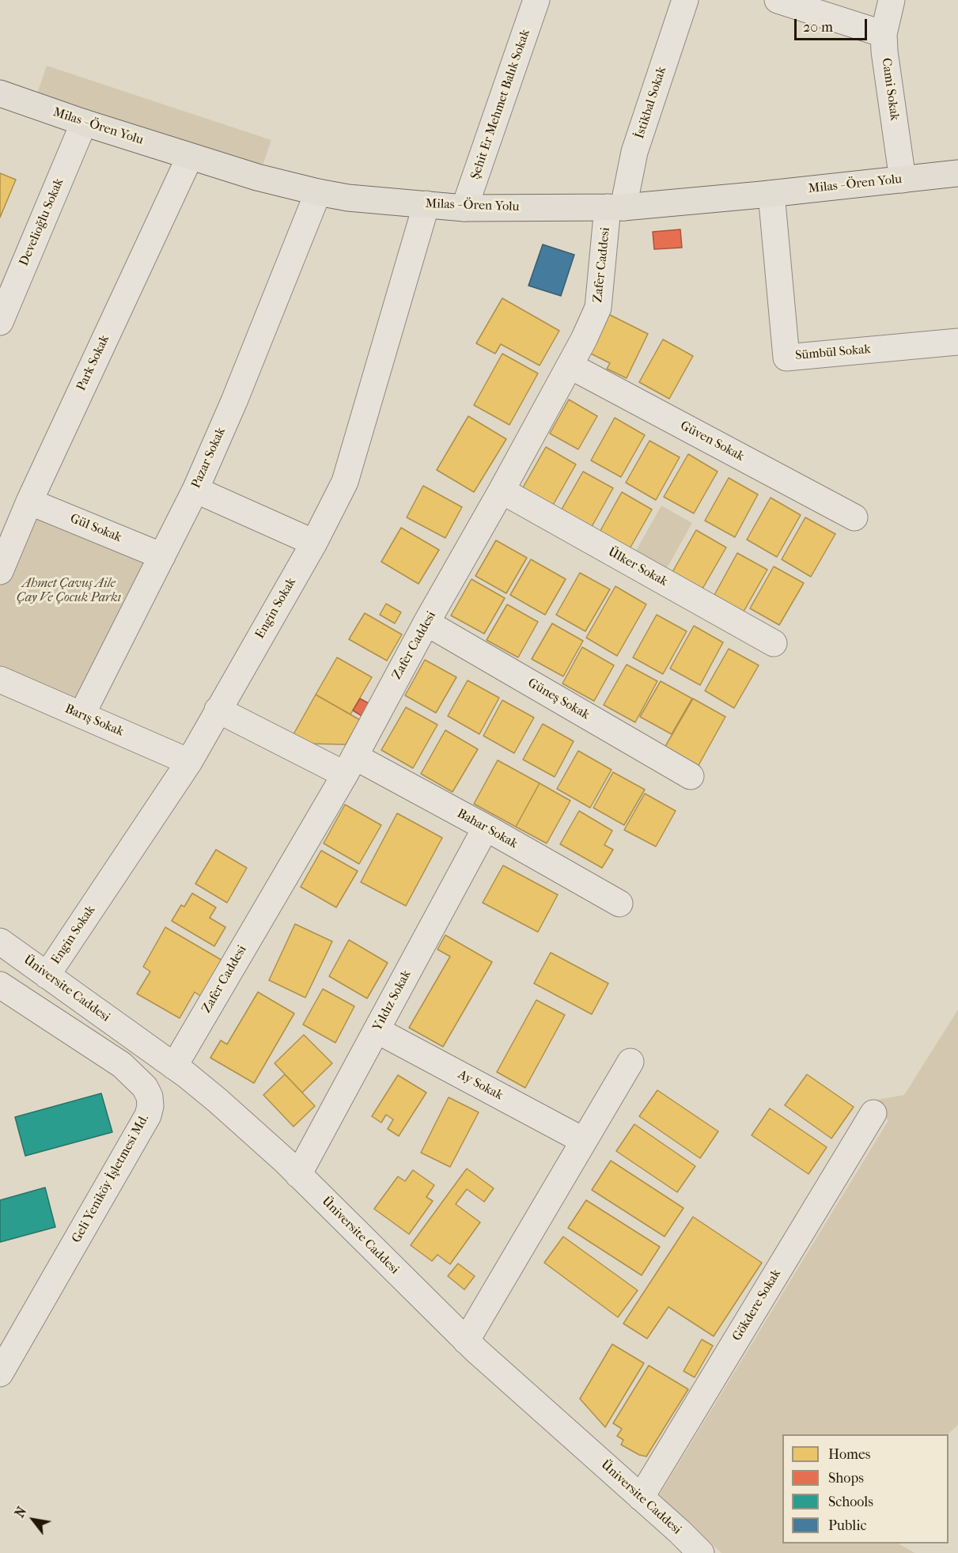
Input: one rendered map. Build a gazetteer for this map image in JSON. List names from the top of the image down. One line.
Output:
{"streets":{"main road":["Milas - Ören Yolu"],"street":["Cami Sokak","İstikbal Sokak","Şehit Er Mehmet Balık Sokak","Develioğlu Sokak","Zafer Caddesi","Sümbül Sokak","Park Sokak","Güven Sokak","Pazar Sokak","Gül Sokak","Ülker Sokak","Engin Sokak","Güneş Sokak","Barış Sokak","Bahar Sokak","Üniversite Caddesi","Yıldız Sokak","Ay Sokak","Geli Yeniköy İşletmesi Md.","Gökdere Sokak"]},"crossings":[["Cami Sokak","Milas - Ören Yolu"],["İstikbal Sokak","Milas - Ören Yolu"],["İstikbal Sokak","Zafer Caddesi"],["Şehit Er Mehmet Balık Sokak","Milas - Ören Yolu"],["Milas - Ören Yolu","Develioğlu Sokak"],["Milas - Ören Yolu","Zafer Caddesi"],["Milas - Ören Yolu","Sümbül Sokak"],["Milas - Ören Yolu","Park Sokak"],["Milas - Ören Yolu","Pazar Sokak"],["Milas - Ören Yolu","Engin Sokak"],["Zafer Caddesi","Güven Sokak"],["Zafer Caddesi","Ülker Sokak"],["Zafer Caddesi","Güneş Sokak"],["Zafer Caddesi","Bahar Sokak"],["Zafer Caddesi","Üniversite Caddesi"],["Park Sokak","Gül Sokak"],["Pazar Sokak","Gül Sokak"],["Pazar Sokak","Barış Sokak"],["Engin Sokak","Barış Sokak"],["Engin Sokak","Bahar Sokak"],["Engin Sokak","Üniversite Caddesi"],["Bahar Sokak","Yıldız Sokak"],["Üniversite Caddesi","Yıldız Sokak"],["Üniversite Caddesi","Gökdere Sokak"],["Yıldız Sokak","Ay Sokak"]],"parks":["Ahmet Çavuş Aile Çay Ve Çocuk Parkı"],"legend":["Homes","Shops","Schools","Public"],"scale_bar":"20 m","north":"top left"}
